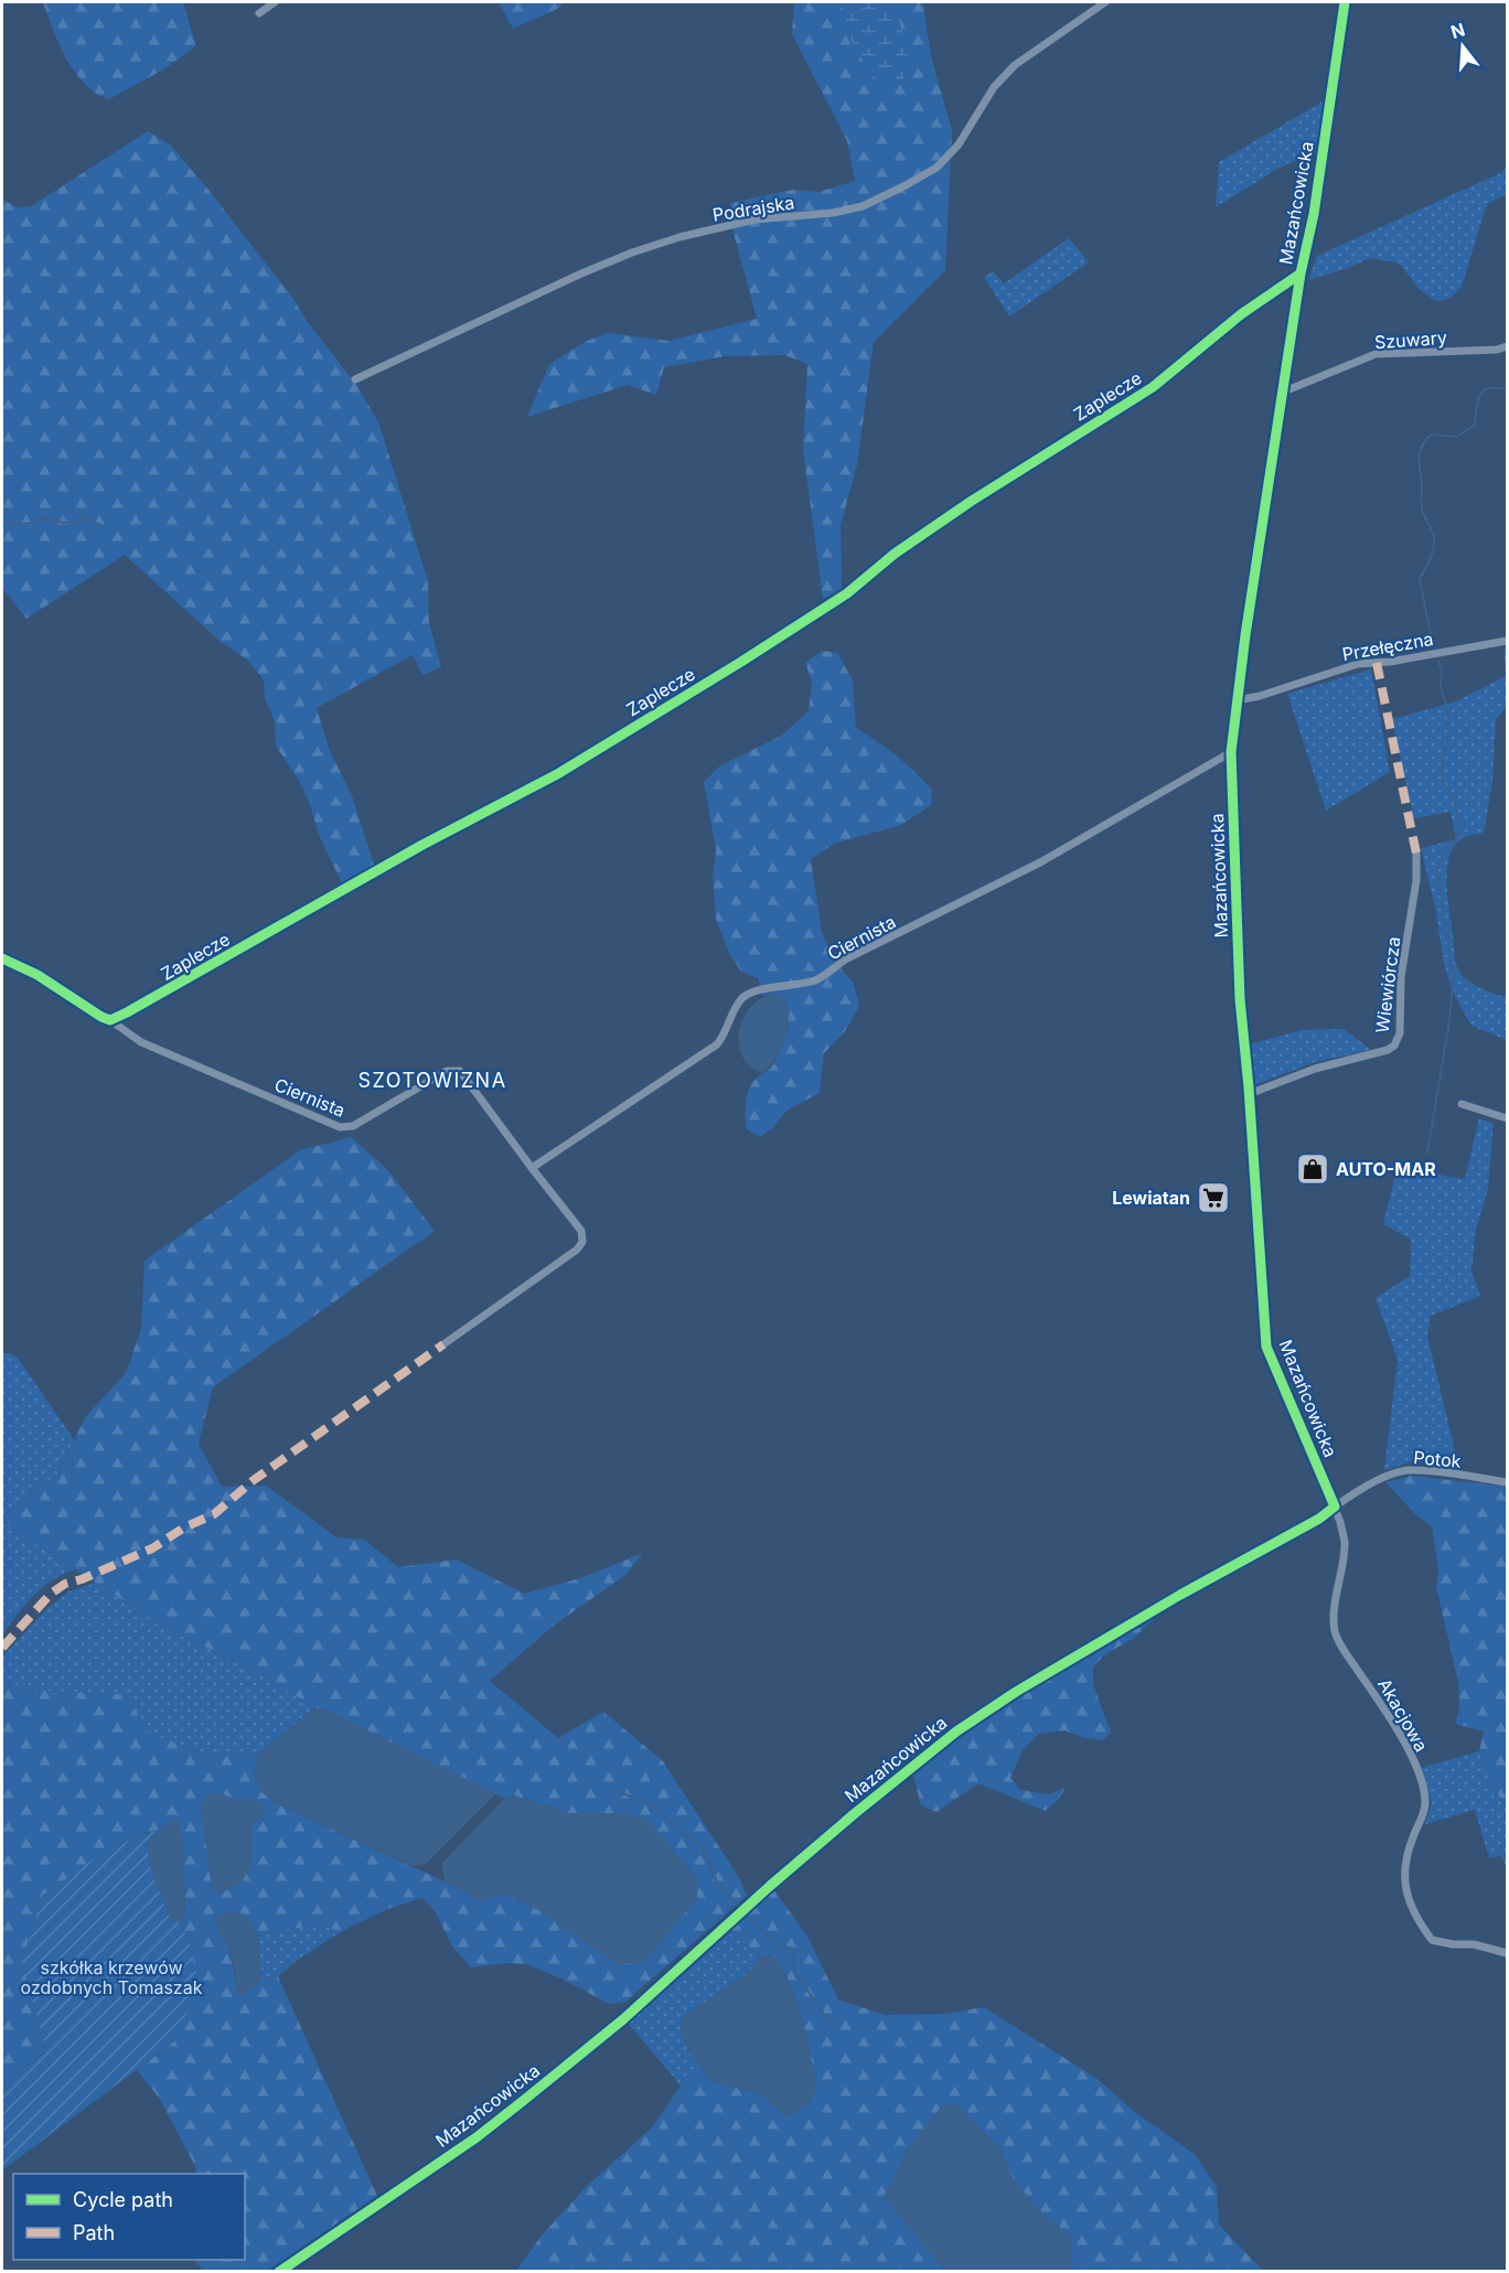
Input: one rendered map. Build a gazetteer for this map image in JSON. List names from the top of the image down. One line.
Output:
{"streets":{"street":["Mazańcowicka","Podrajska","Szuwary","Zaplecze","Przełęczna","Ciernista","Wiewiórcza","Potok","Akacjowa"]},"crossings":[["Mazańcowicka","Szuwary"],["Mazańcowicka","Zaplecze"],["Mazańcowicka","Przełęczna"],["Mazańcowicka","Ciernista"],["Mazańcowicka","Wiewiórcza"],["Mazańcowicka","Potok"],["Mazańcowicka","Akacjowa"],["Zaplecze","Ciernista"],["Potok","Akacjowa"]],"districts":["SZOTOWIZNA"],"parks":["szkółka krzewów ozdobnych Tomaszak"],"places":{"shop":["AUTO-MAR"],"supermarket":["Lewiatan"]},"legend":["Cycle path","Path"],"north":"top"}
